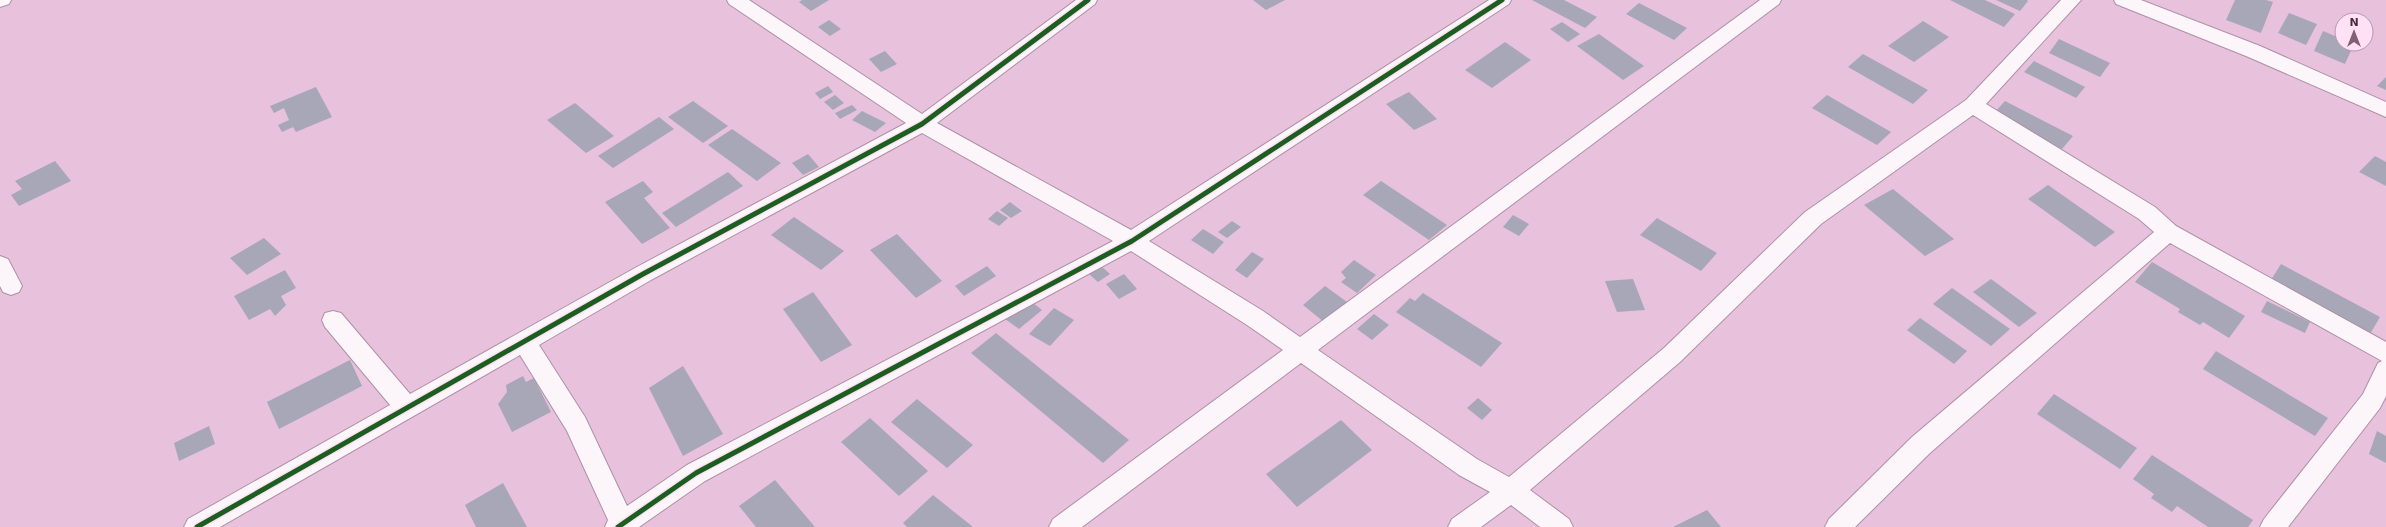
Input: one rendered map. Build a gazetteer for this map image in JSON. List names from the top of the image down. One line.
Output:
{"north":"top"}
